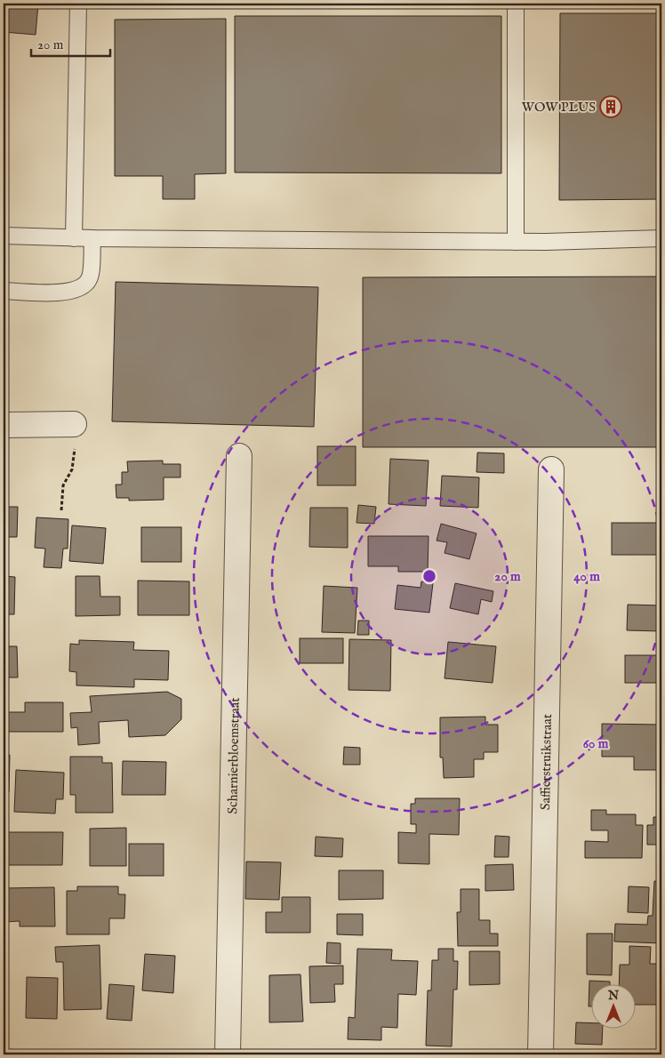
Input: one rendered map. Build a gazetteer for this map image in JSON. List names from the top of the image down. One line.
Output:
{"streets":{"street":["Scharnierbloemstraat","Saffierstruikstraat"]},"places":{"building":["WOW PLUS"]},"scale_bar":"20 m","north":"top","rings":["20 m","40 m","60 m"]}
